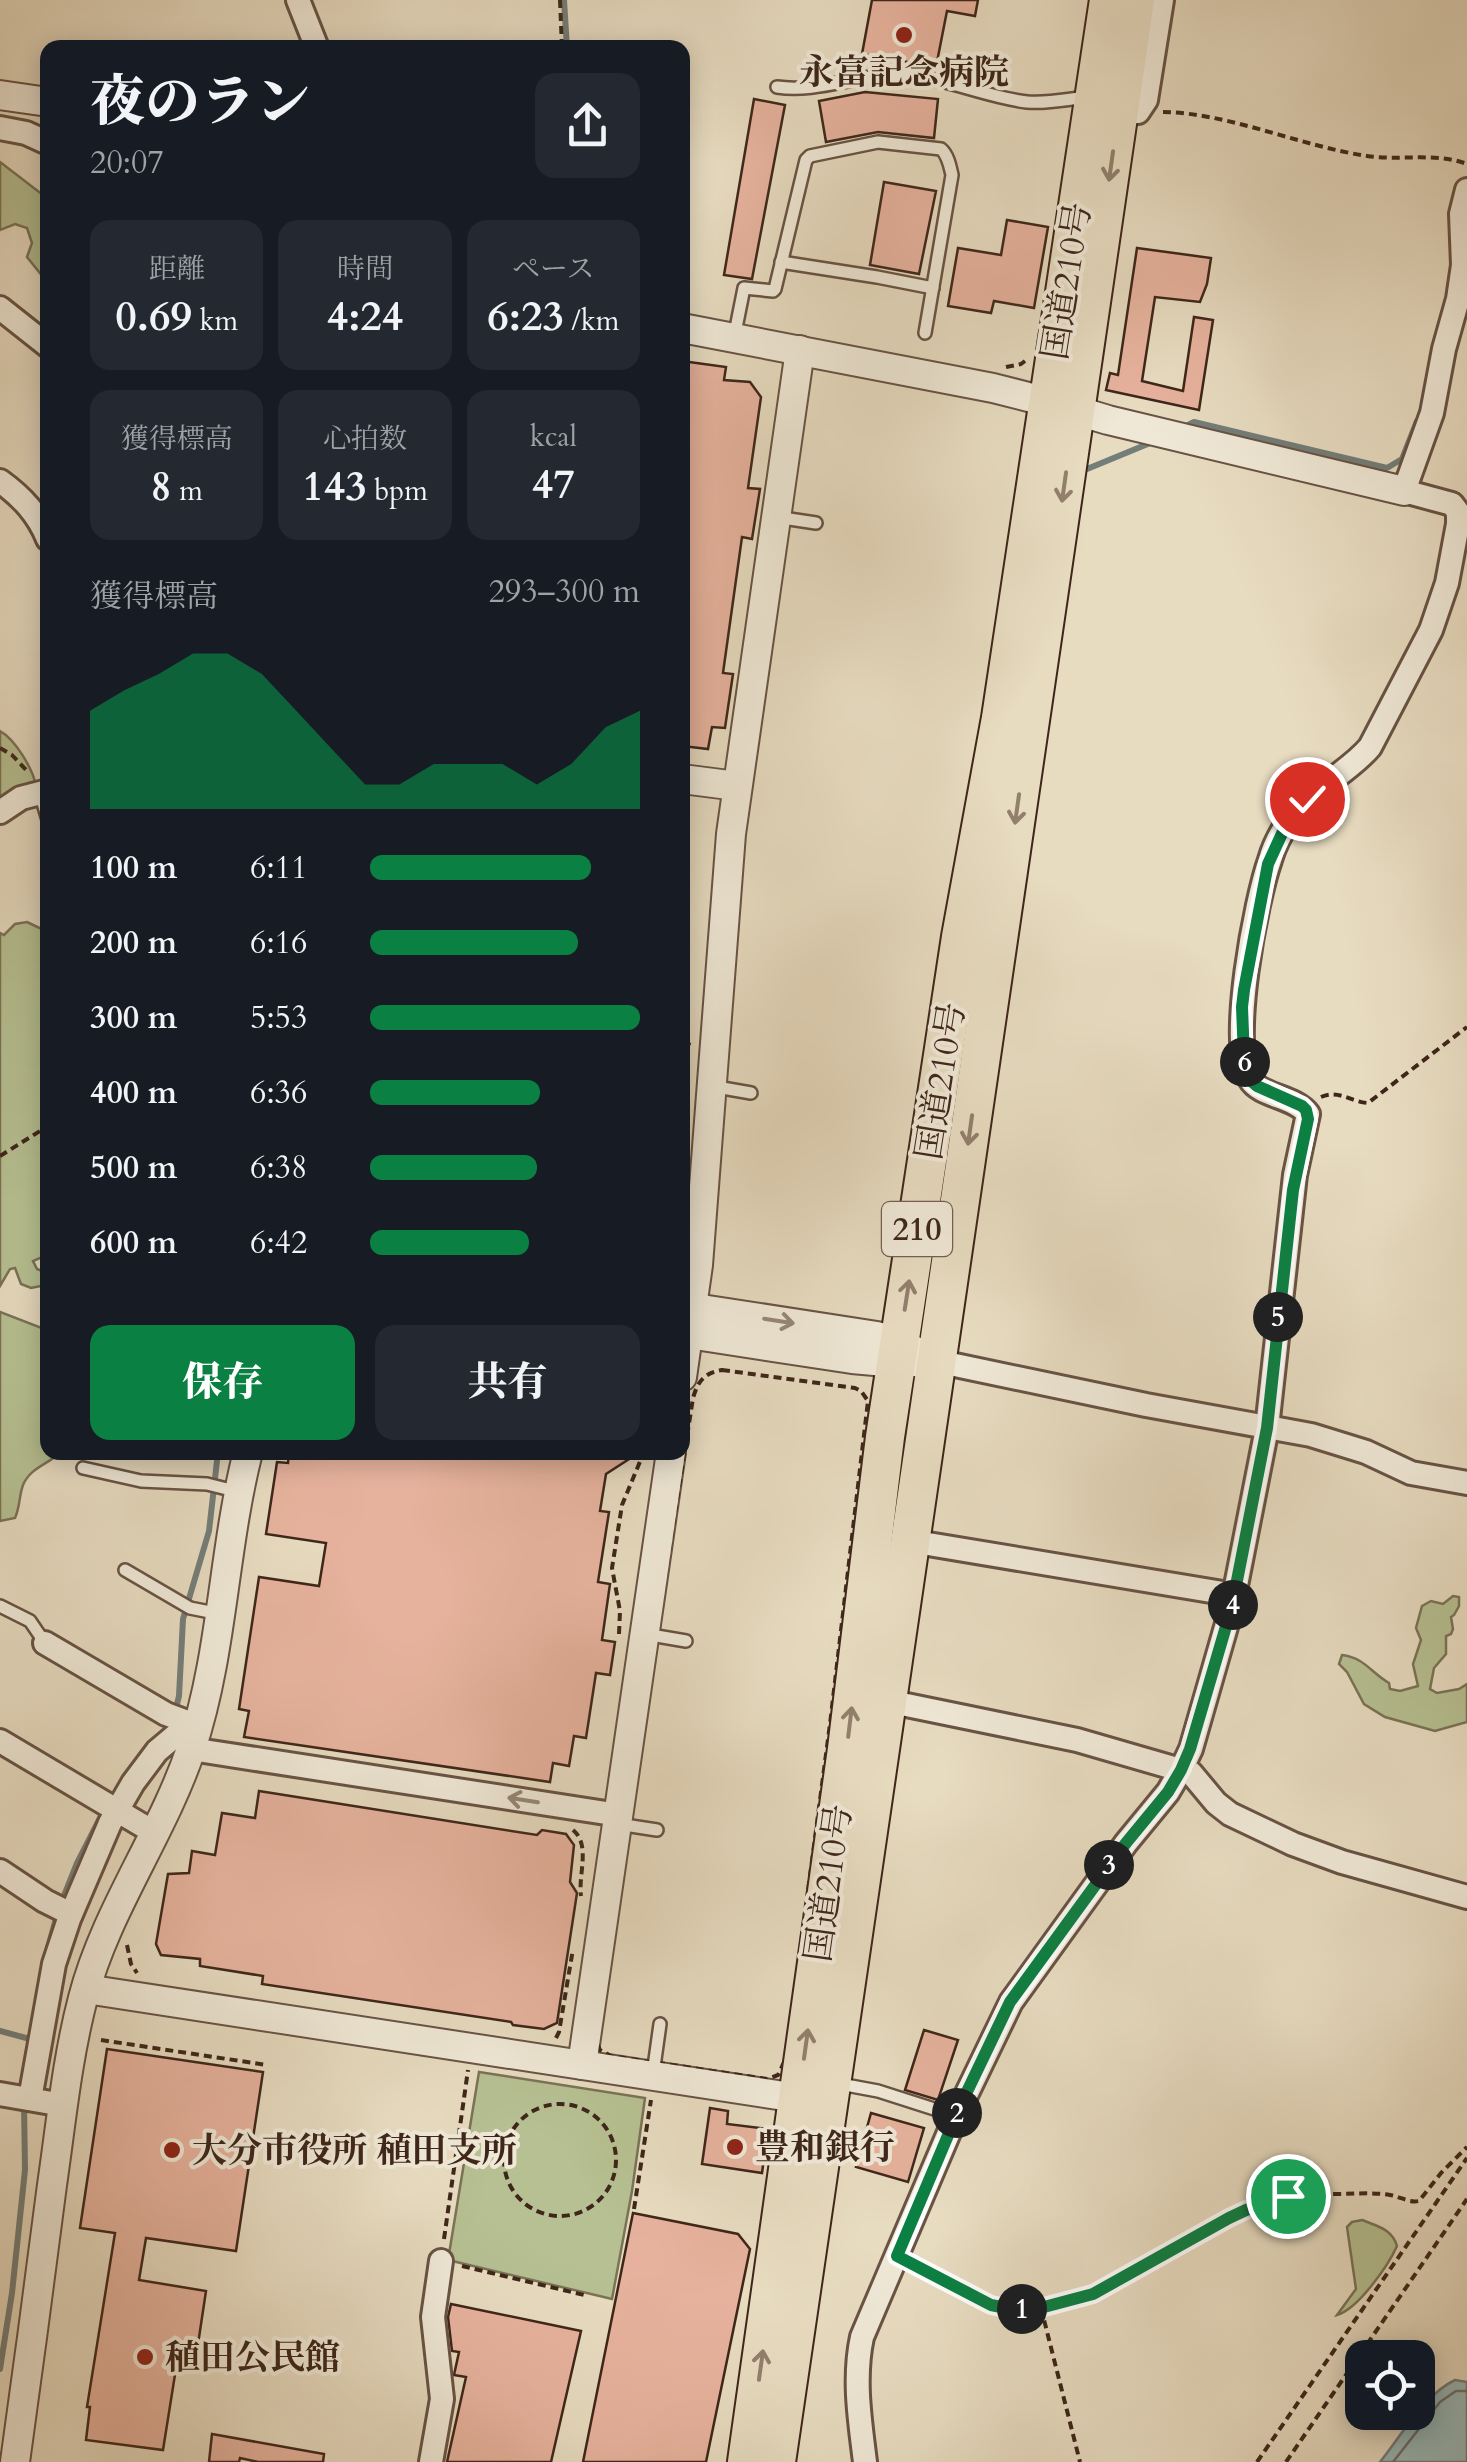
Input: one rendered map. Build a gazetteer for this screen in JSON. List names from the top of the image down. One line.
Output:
{"streets":{"highway":["国道210号","210"]},"places":["永富記念病院","豊和銀行","大分市役所 稙田支所","稙田公民館"],"page":{"heading":["夜のラン","20:07"],"stats":[["距離","0.69 km"],["時間","4:24"],["ペース","6:23 /km"],["獲得標高","8 m"],["心拍数","143 bpm"],["kcal","47"]],"chart":["獲得標高","293–300 m"],"list":[{"name":"100 m","note":"6:11"},{"name":"200 m","note":"6:16"},{"name":"300 m","note":"5:53"},{"name":"400 m","note":"6:36"},{"name":"500 m","note":"6:38"},{"name":"600 m","note":"6:42"}],"pins":["6","5","4","3","2","1"],"buttons":["保存","共有"]}}
